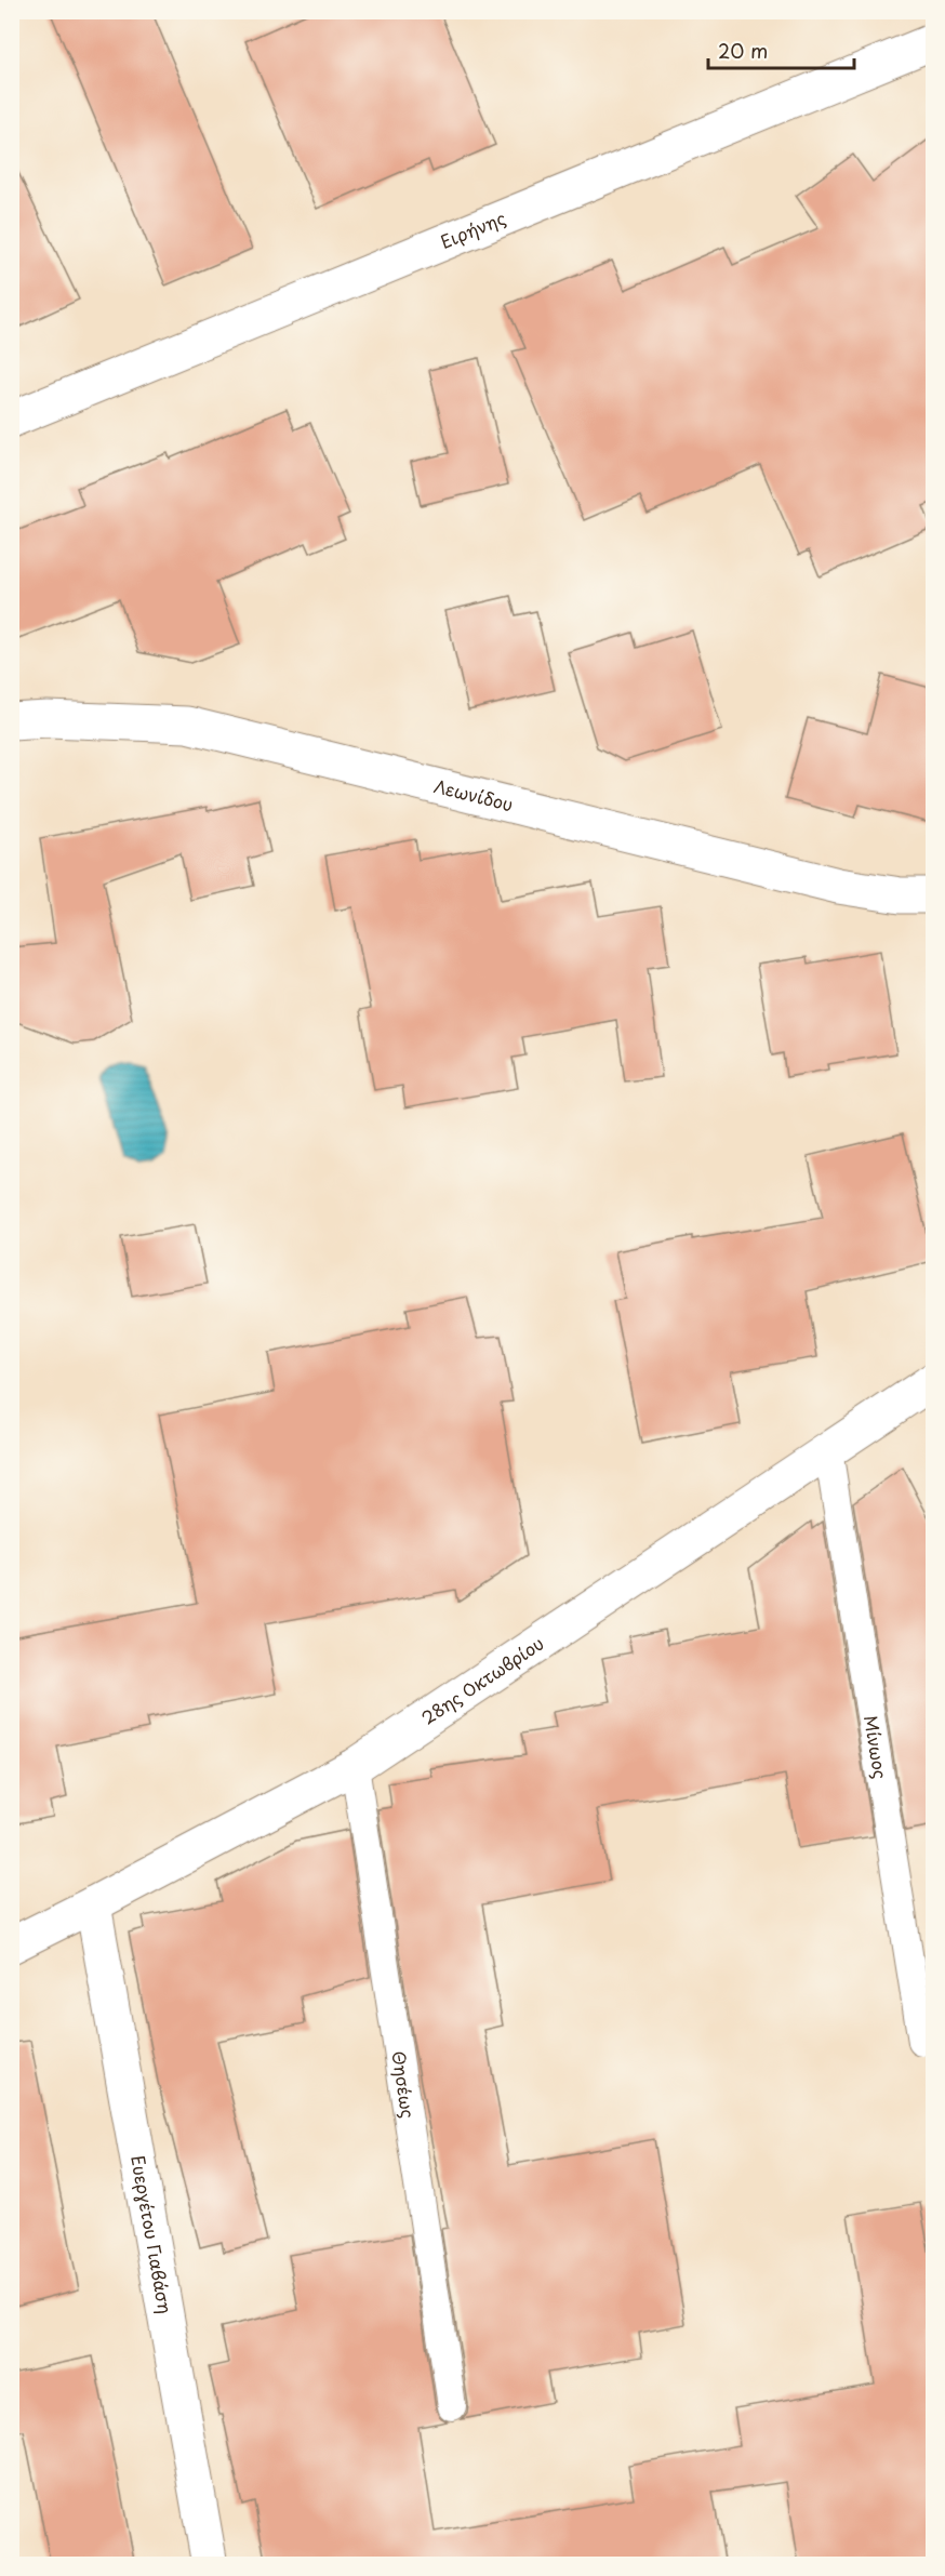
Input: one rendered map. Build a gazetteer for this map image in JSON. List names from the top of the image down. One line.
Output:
{"streets":{"street":["Ειρήνης","Λεωνίδου","28ης Οκτωβρίου","Ευεργέτου Γιαβάση"],"lane":["Μίνωος","Θησέως"]},"crossings":[["28ης Οκτωβρίου","Μίνωος"],["28ης Οκτωβρίου","Θησέως"],["28ης Οκτωβρίου","Ευεργέτου Γιαβάση"]],"scale_bar":"20 m"}
